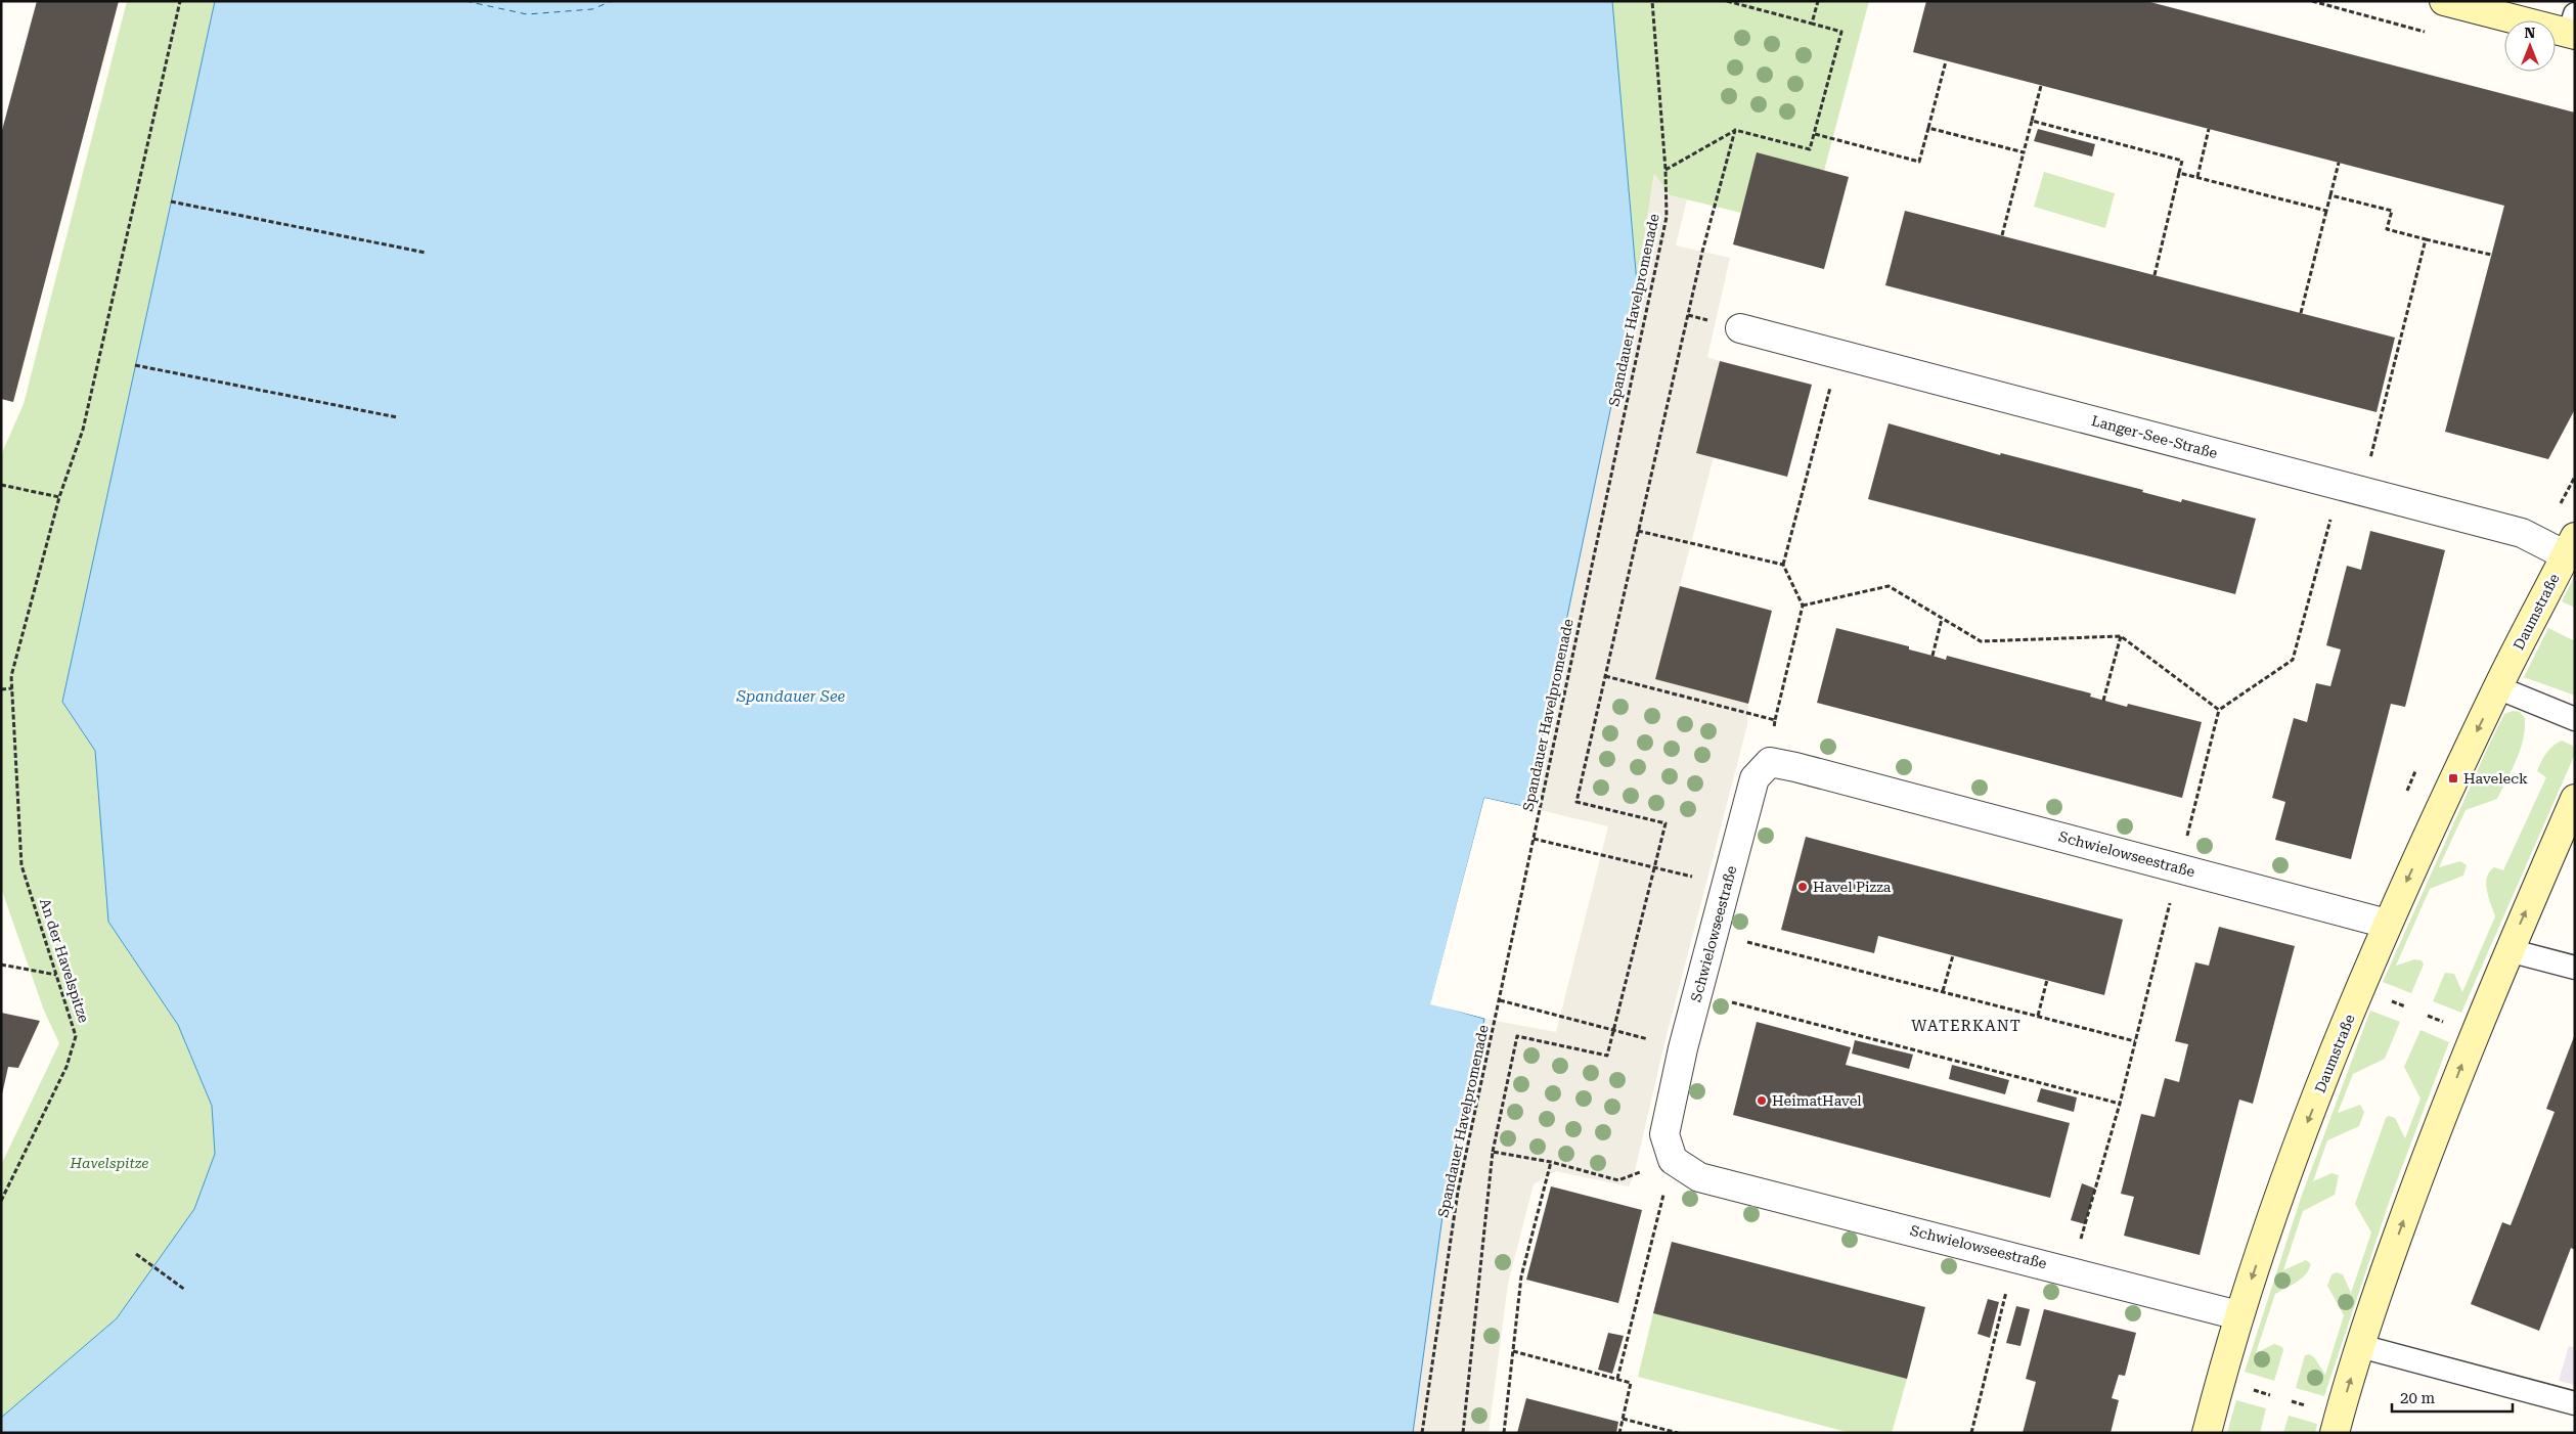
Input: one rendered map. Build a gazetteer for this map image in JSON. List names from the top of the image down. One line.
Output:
{"streets":{"main road":["Daumstraße"],"street":["Langer-See-Straße","Schwielowseestraße"],"path":["Spandauer Havelpromenade","An der Havelspitze"]},"crossings":[["Langer-See-Straße","Daumstraße"],["Daumstraße","Schwielowseestraße"]],"districts":["WATERKANT"],"water":["Spandauer See"],"parks":["Havelspitze"],"places":{"transit":["Haveleck"],"other":["Havel Pizza","HeimatHavel"]},"scale_bar":"20 m","north":"top"}
